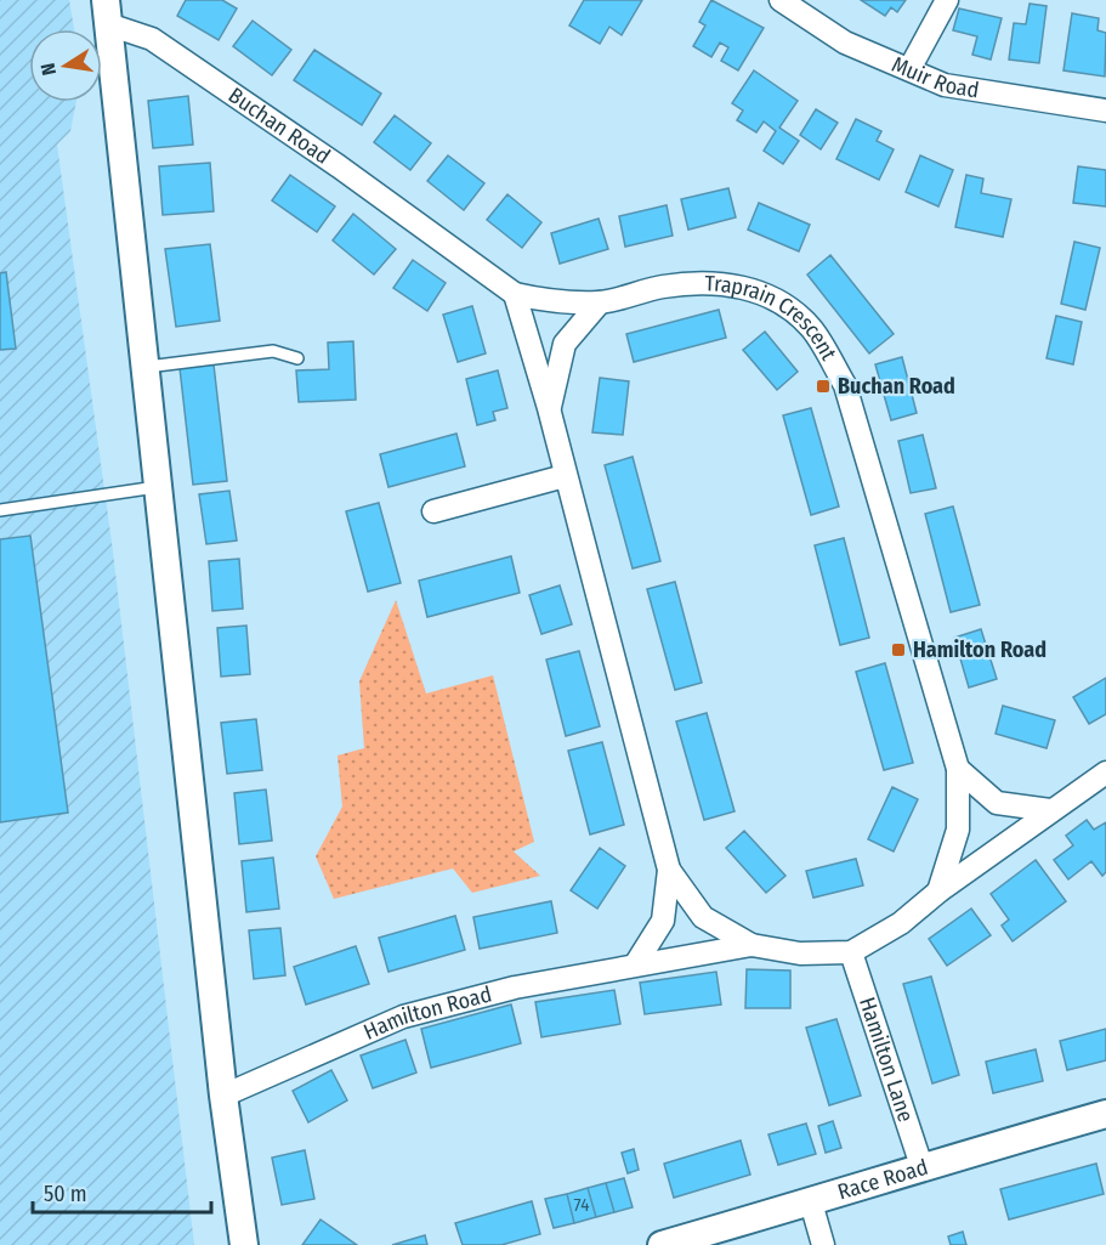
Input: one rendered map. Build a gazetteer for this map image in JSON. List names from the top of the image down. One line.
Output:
{"streets":{"street":["Muir Road","Buchan Road","Traprain Crescent","Hamilton Road","Hamilton Lane","Race Road"]},"crossings":[["Buchan Road","Traprain Crescent"],["Traprain Crescent","Hamilton Road"],["Hamilton Road","Hamilton Lane"],["Hamilton Lane","Race Road"]],"places":{"transit":["Buchan Road","Hamilton Road"]},"house_numbers":["74"],"scale_bar":"50 m","north":"left"}
